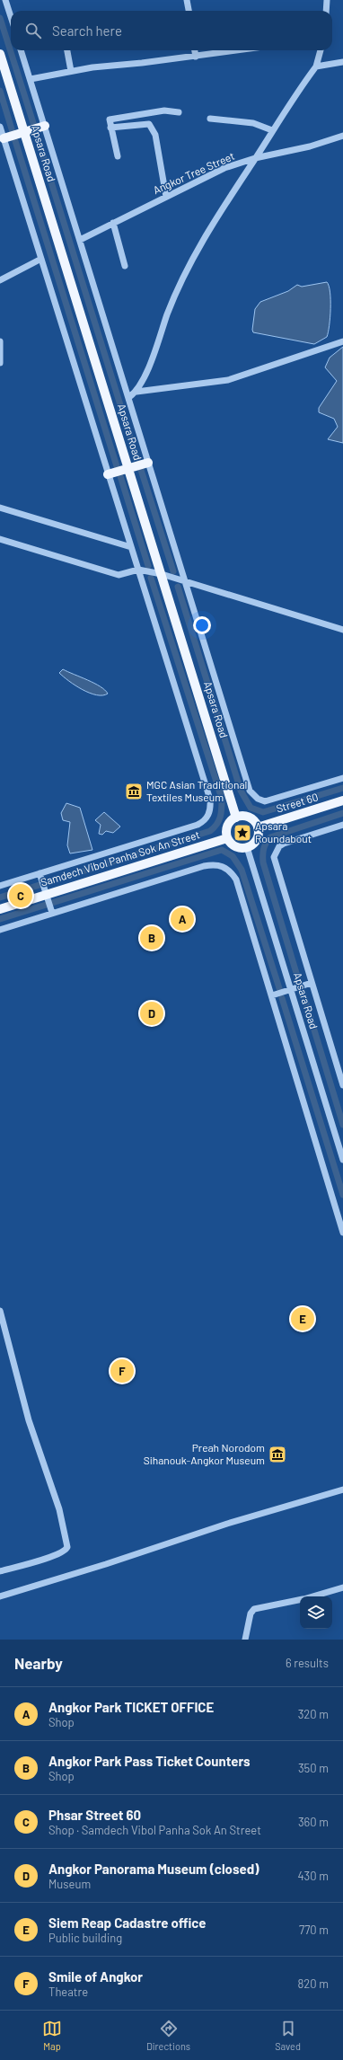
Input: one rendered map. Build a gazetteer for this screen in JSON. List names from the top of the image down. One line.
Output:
{"streets":{"main road":["Apsara Road","Street 60","Samdech Vibol Panha Sok An Street"],"street":["Angkor Tree Street"]},"crossings":[["Apsara Road","Street 60"],["Apsara Road","Samdech Vibol Panha Sok An Street"],["Street 60","Samdech Vibol Panha Sok An Street"]],"places":{"museum":["MGC Asian Traditional Textiles Museum","Preah Norodom Sihanouk-Angkor Museum"],"place":["Apsara Roundabout"]},"page":{"search":"Search here","pins":["C","A","B","D","E","F"],"heading":["Nearby","6 results"],"list":[{"mark":"A","name":"Angkor Park TICKET OFFICE","note":"Shop","value":"320 m"},{"mark":"B","name":"Angkor Park Pass Ticket Counters","note":"Shop","value":"350 m"},{"mark":"C","name":"Phsar Street 60","note":"Shop · Samdech Vibol Panha Sok An Street","value":"360 m"},{"mark":"D","name":"Angkor Panorama Museum (closed)","note":"Museum","value":"430 m"},{"mark":"E","name":"Siem Reap Cadastre office","note":"Public building","value":"770 m"},{"mark":"F","name":"Smile of Angkor","note":"Theatre","value":"820 m"}],"nav":["Map","Directions","Saved"]}}
